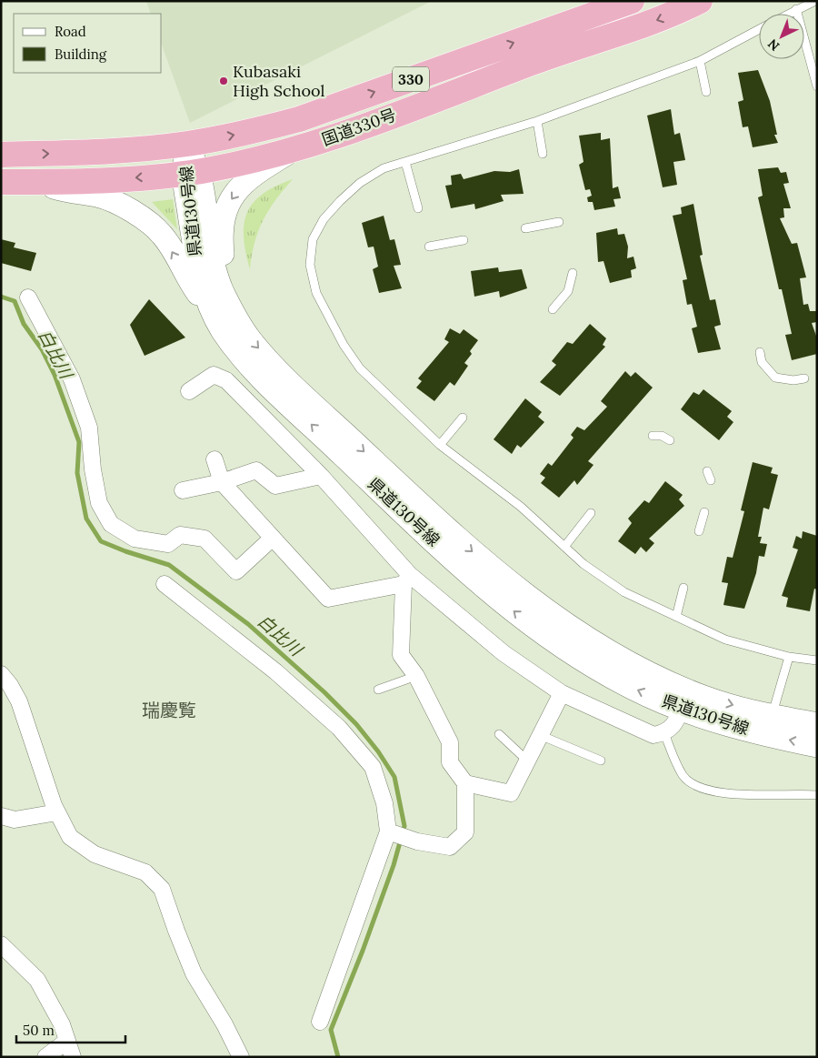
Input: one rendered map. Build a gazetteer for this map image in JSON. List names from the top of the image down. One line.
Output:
{"streets":{"highway":["330","国道330号"],"main road":["県道130号線"]},"crossings":[["国道330号","県道130号線"]],"districts":["瑞慶覧"],"water":["白比川"],"places":["Kubasaki High School"],"legend":["Road","Building"],"scale_bar":"50 m","north":"bottom left"}
